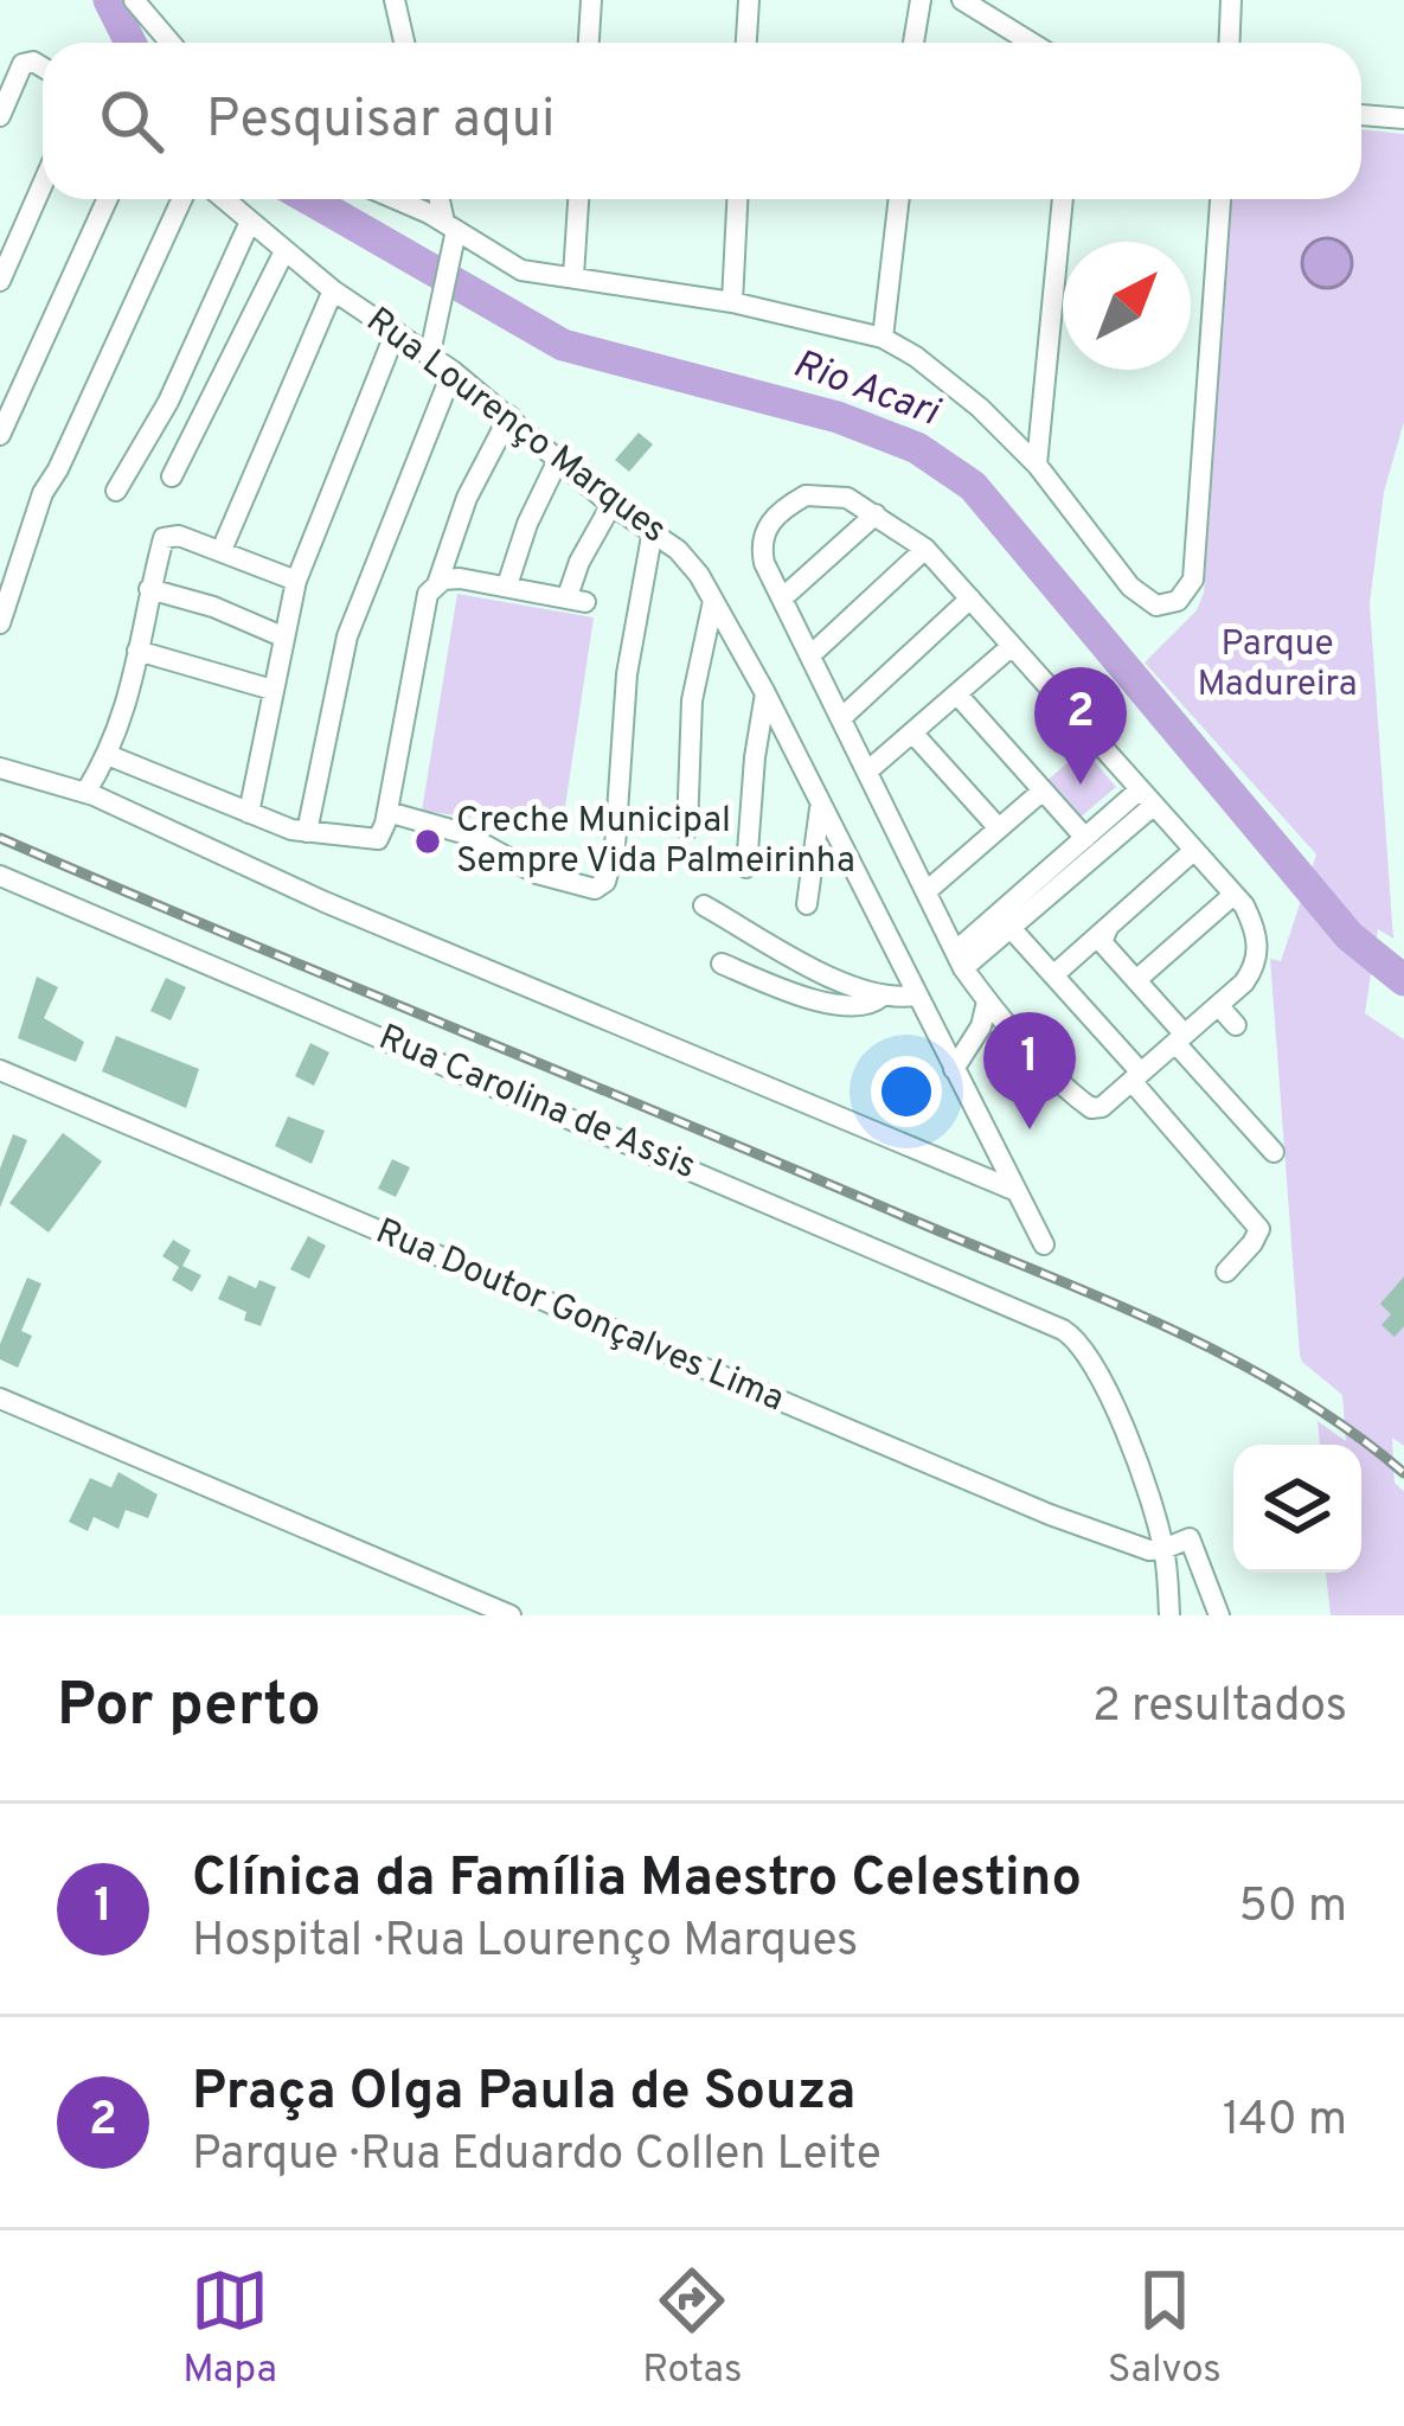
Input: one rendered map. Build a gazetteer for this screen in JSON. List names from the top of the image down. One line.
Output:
{"streets":{"street":["Rua Lourenço Marques","Rua Carolina de Assis","Rua Doutor Gonçalves Lima"]},"crossings":[["Rua Carolina de Assis","Rua Doutor Gonçalves Lima"]],"water":["Rio Acari"],"parks":["Parque Madureira"],"places":["Creche Municipal Sempre Vida Palmeirinha"],"north":"top right","page":{"search":"Pesquisar aqui","pins":["2","1"],"heading":["Por perto","2 resultados"],"list":[{"mark":"1","name":"Clínica da Família Maestro Celestino","note":"Hospital · Rua Lourenço Marques","value":"50 m"},{"mark":"2","name":"Praça Olga Paula de Souza","note":"Parque · Rua Eduardo Collen Leite","value":"140 m"}],"nav":["Mapa","Rotas","Salvos"]}}
